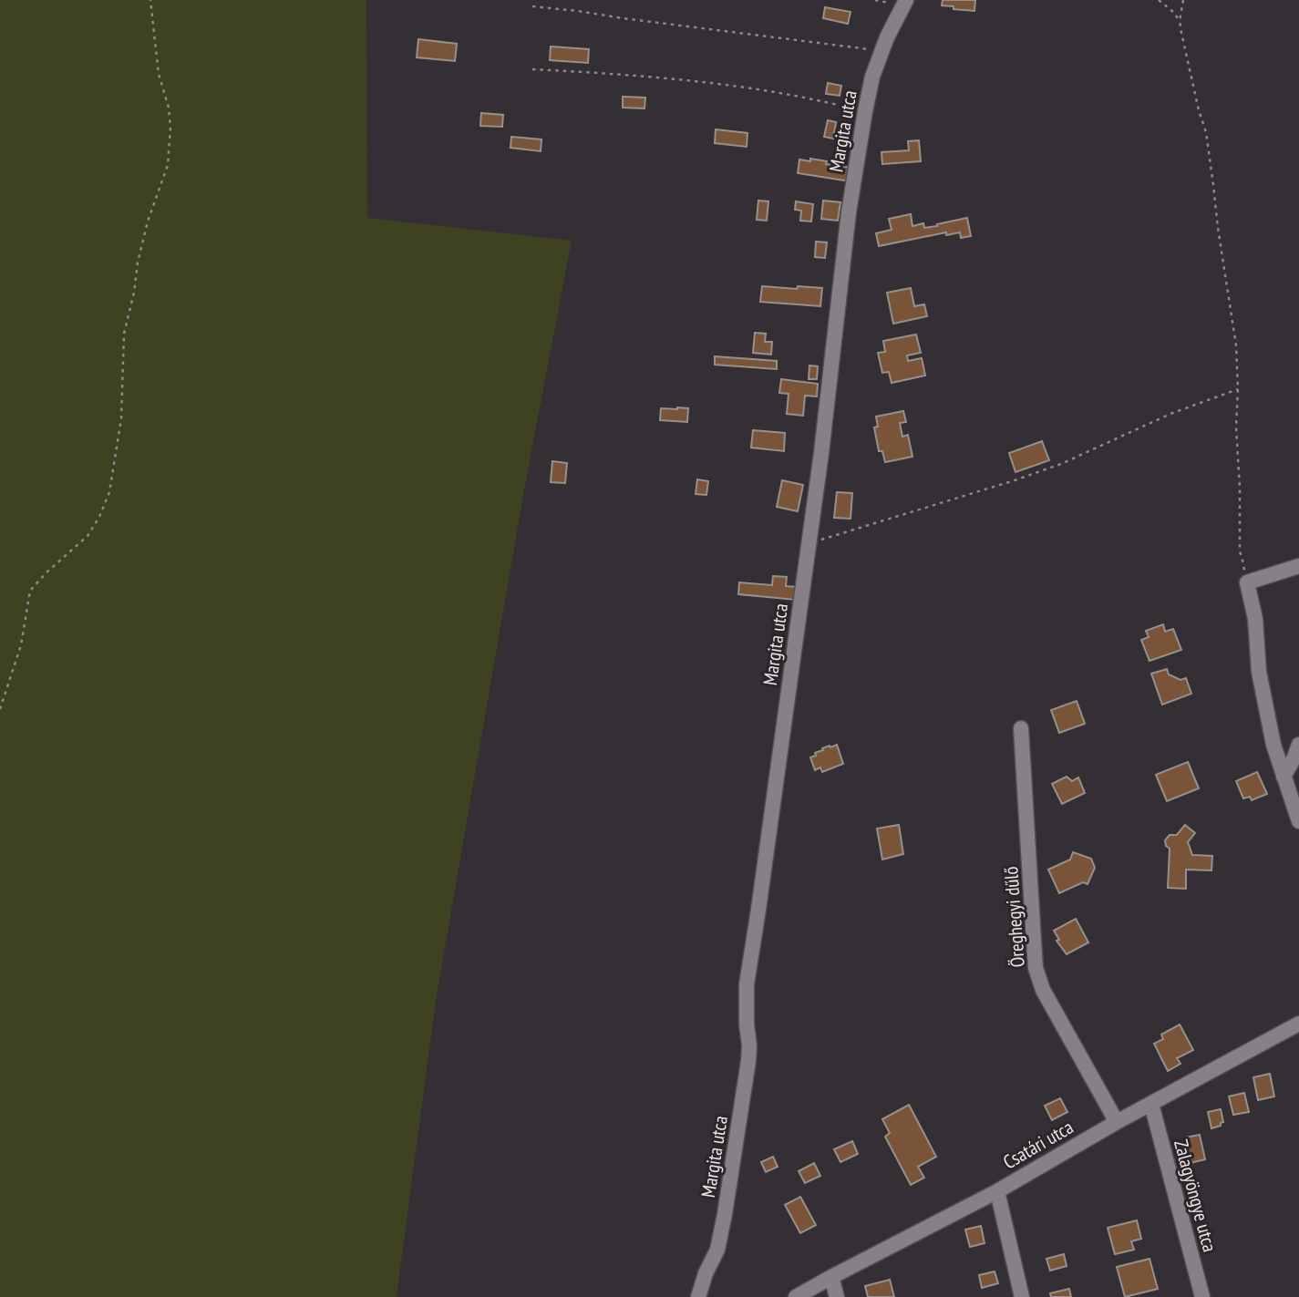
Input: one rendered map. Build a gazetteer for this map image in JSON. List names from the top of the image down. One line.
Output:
{"streets":{"street":["Margita utca","Öreghegyi dűlő","Csatári utca","Zalagyöngye utca"]},"crossings":[["Öreghegyi dűlő","Csatári utca"],["Csatári utca","Zalagyöngye utca"]]}
